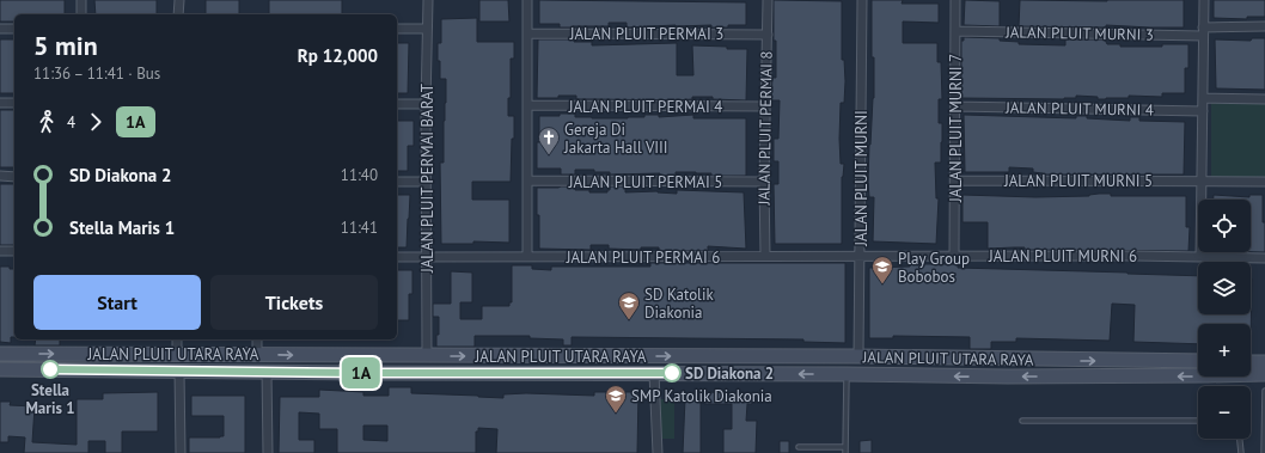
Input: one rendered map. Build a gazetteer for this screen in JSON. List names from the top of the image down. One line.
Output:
{"streets":{"street":["JALAN PLUIT PERMAI 3","JALAN PLUIT MURNI 3","JALAN PLUIT PERMAI 4","JALAN PLUIT MURNI 4","JALAN PLUIT PERMAI 8","JALAN PLUIT MURNI 7","JALAN PLUIT PERMAI BARAT","JALAN PLUIT MURNI","JALAN PLUIT MURNI 5","JALAN PLUIT PERMAI 5","JALAN PLUIT MURNI 6","JALAN PLUIT PERMAI 6","JALAN PLUIT UTARA RAYA"]},"crossings":[["JALAN PLUIT PERMAI 3","JALAN PLUIT PERMAI 8"],["JALAN PLUIT MURNI 3","JALAN PLUIT MURNI 7"],["JALAN PLUIT PERMAI 4","JALAN PLUIT PERMAI 8"],["JALAN PLUIT MURNI 4","JALAN PLUIT MURNI 7"],["JALAN PLUIT PERMAI 8","JALAN PLUIT PERMAI 5"],["JALAN PLUIT PERMAI 8","JALAN PLUIT PERMAI 6"],["JALAN PLUIT MURNI 7","JALAN PLUIT MURNI 5"],["JALAN PLUIT MURNI 7","JALAN PLUIT MURNI 6"],["JALAN PLUIT PERMAI BARAT","JALAN PLUIT PERMAI 6"],["JALAN PLUIT PERMAI BARAT","JALAN PLUIT UTARA RAYA"],["JALAN PLUIT MURNI","JALAN PLUIT MURNI 6"],["JALAN PLUIT MURNI","JALAN PLUIT PERMAI 6"],["JALAN PLUIT MURNI","JALAN PLUIT UTARA RAYA"],["JALAN PLUIT MURNI 6","JALAN PLUIT PERMAI 6"]],"places":{"church":["Gereja Di Jakarta Hall VIII"],"school or university":["Play Group Bobobos","SD Katolik Diakonia","SMP Katolik Diakonia"],"other":["Stella Maris 1","SD Diakona 2"]},"lines":["bus line 1A"],"page":{"on_map":"1A","heading":["5 min","11:36 – 11:41 · Bus","Rp 12,000"],"legs":["4","1A"],"list":[{"name":"SD Diakona 2","value":"11:40"},{"name":"Stella Maris 1","value":"11:41"}],"map_buttons":["+","−"],"buttons":["Start","Tickets"]}}
